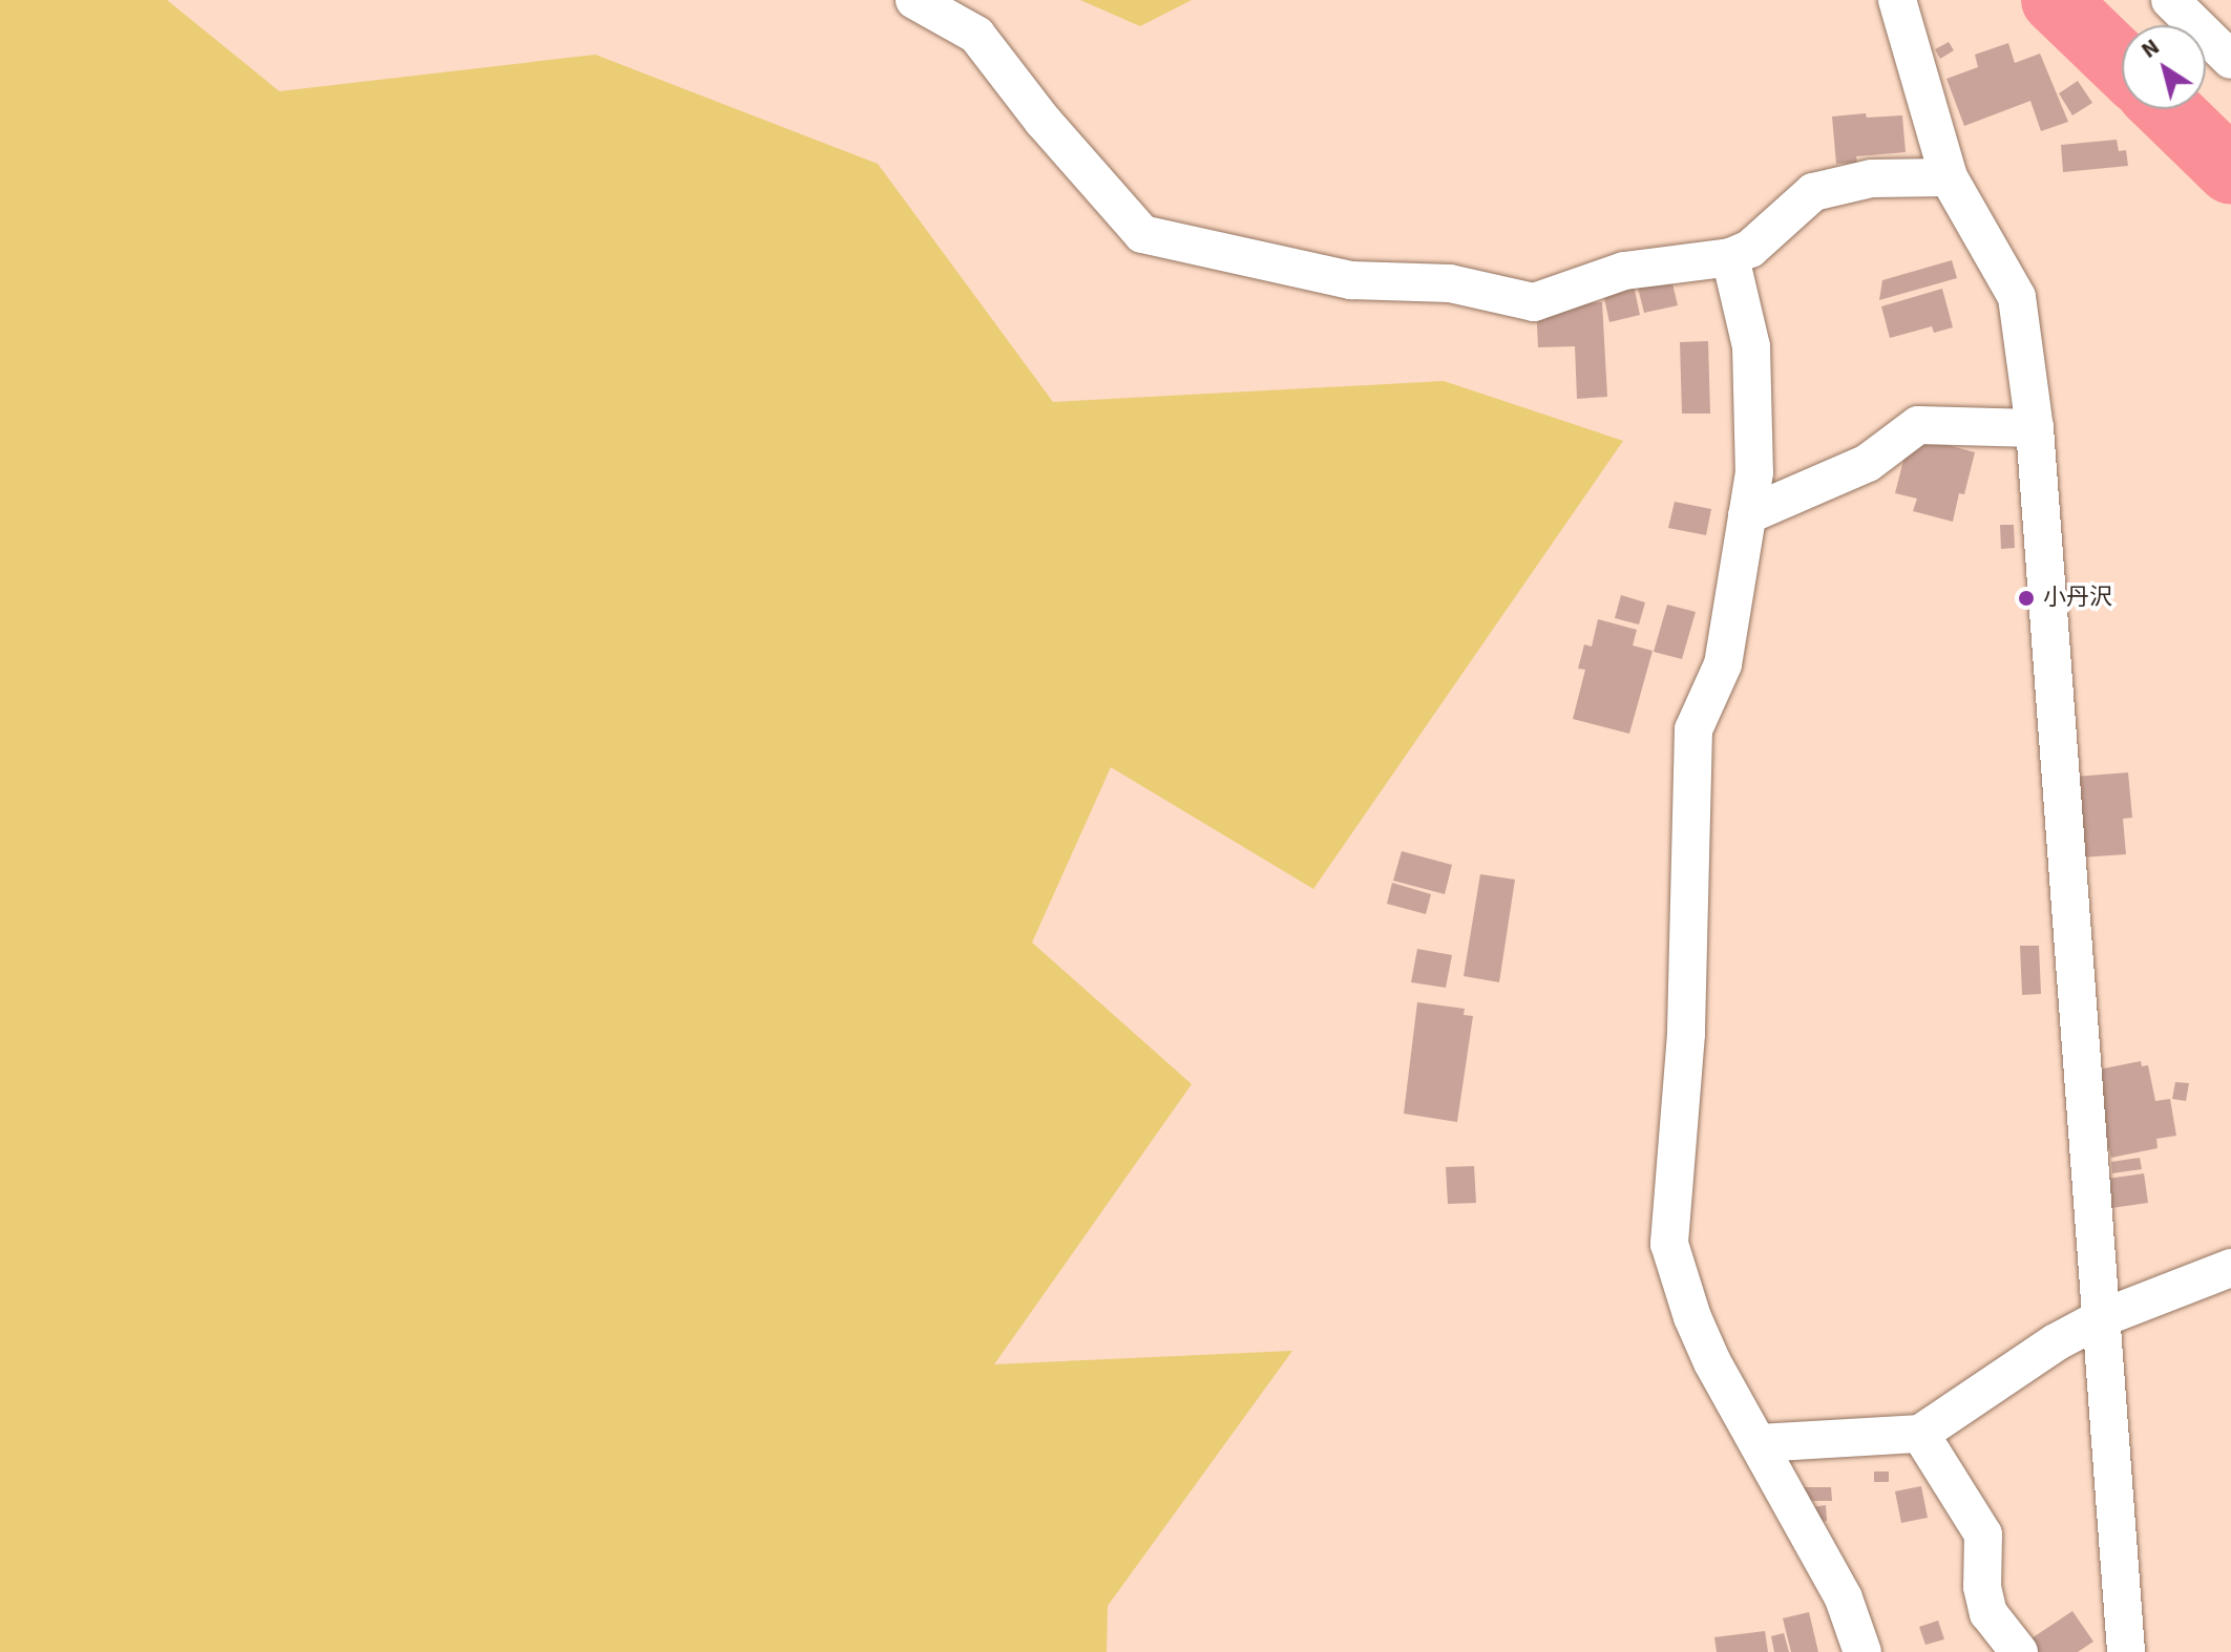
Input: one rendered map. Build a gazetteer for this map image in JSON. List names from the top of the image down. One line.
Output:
{"places":["小丹沢"],"north":"top left"}
